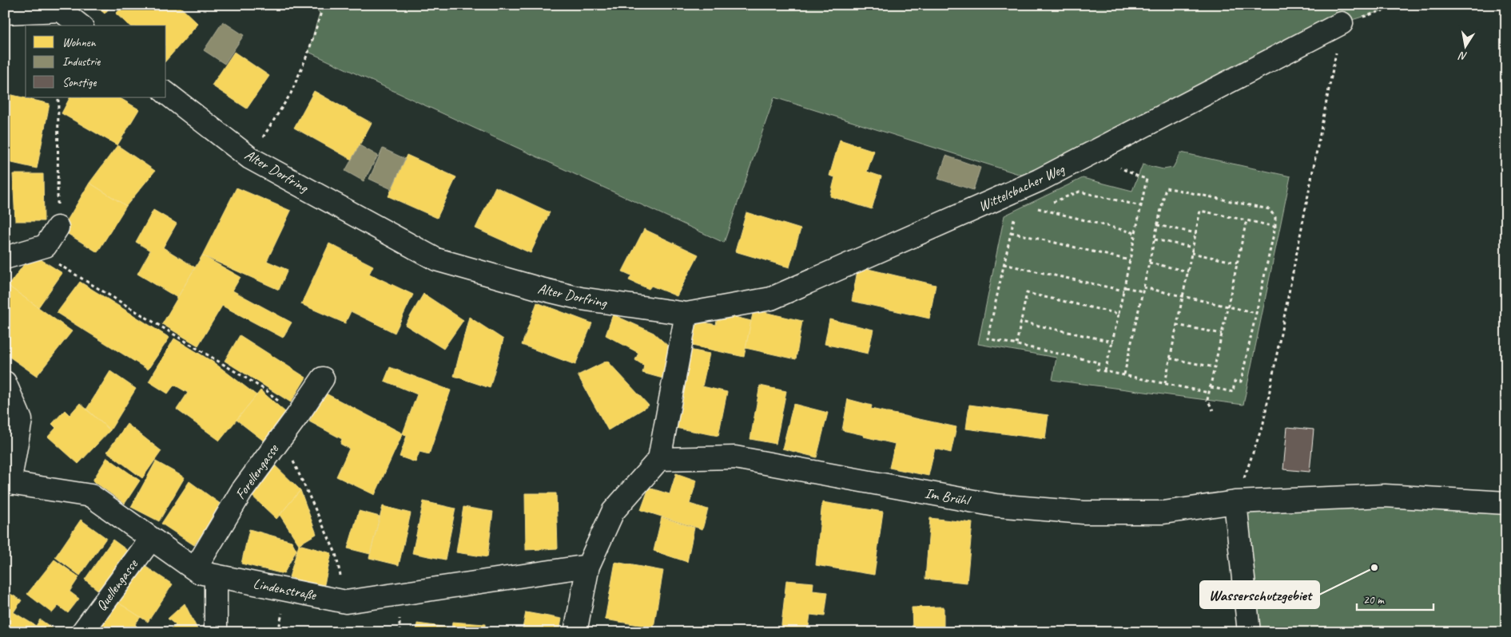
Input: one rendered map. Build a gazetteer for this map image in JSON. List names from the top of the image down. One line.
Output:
{"streets":{"street":["Alter Dorfring","Wittelsbacher Weg","Forellengasse","Im Brühl","Quellengasse","Lindenstraße"]},"crossings":[["Alter Dorfring","Wittelsbacher Weg"],["Forellengasse","Lindenstraße"],["Quellengasse","Lindenstraße"]],"places":["Wasserschutzgebiet"],"legend":["Wohnen","Industrie","Sonstige"],"scale_bar":"20 m","north":"bottom"}
